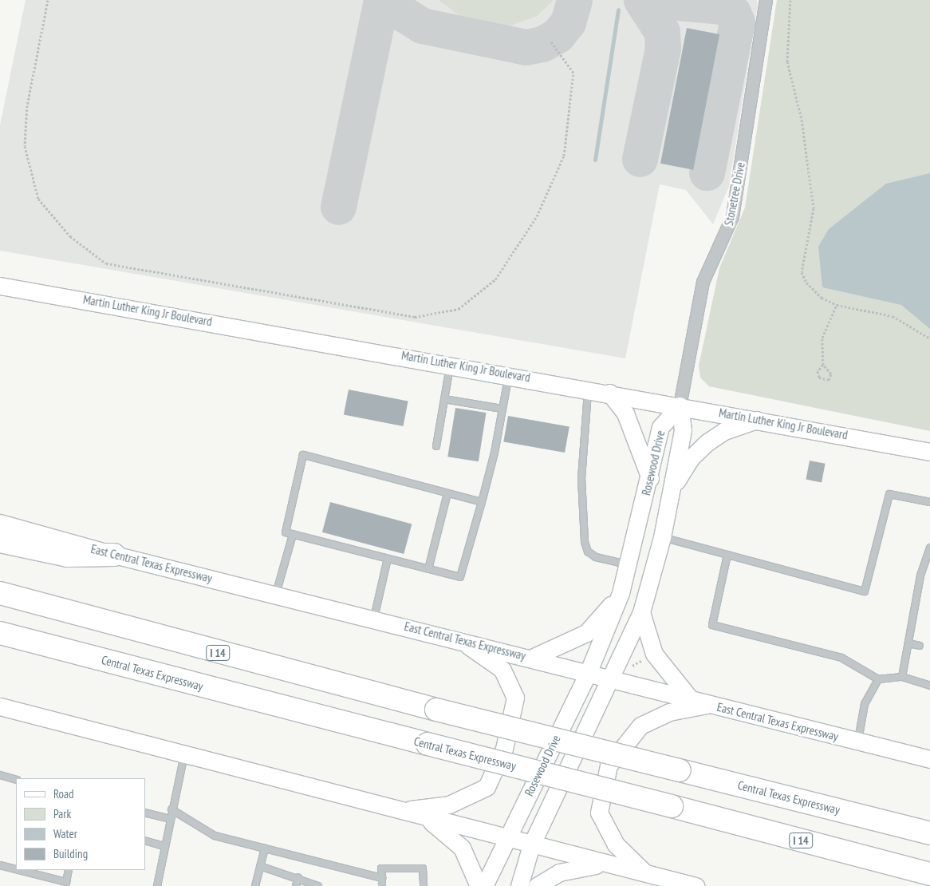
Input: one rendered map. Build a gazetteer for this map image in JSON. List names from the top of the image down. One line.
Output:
{"streets":{"highway":["I 14","Central Texas Expressway"],"main road":["Martin Luther King Jr Boulevard","Rosewood Drive","East Central Texas Expressway"],"street":["Stonetree Drive"]},"crossings":[["Stonetree Drive","Martin Luther King Jr Boulevard"],["Stonetree Drive","Rosewood Drive"],["Martin Luther King Jr Boulevard","Rosewood Drive"],["Rosewood Drive","East Central Texas Expressway"]],"legend":["Road","Park","Water","Building"]}
